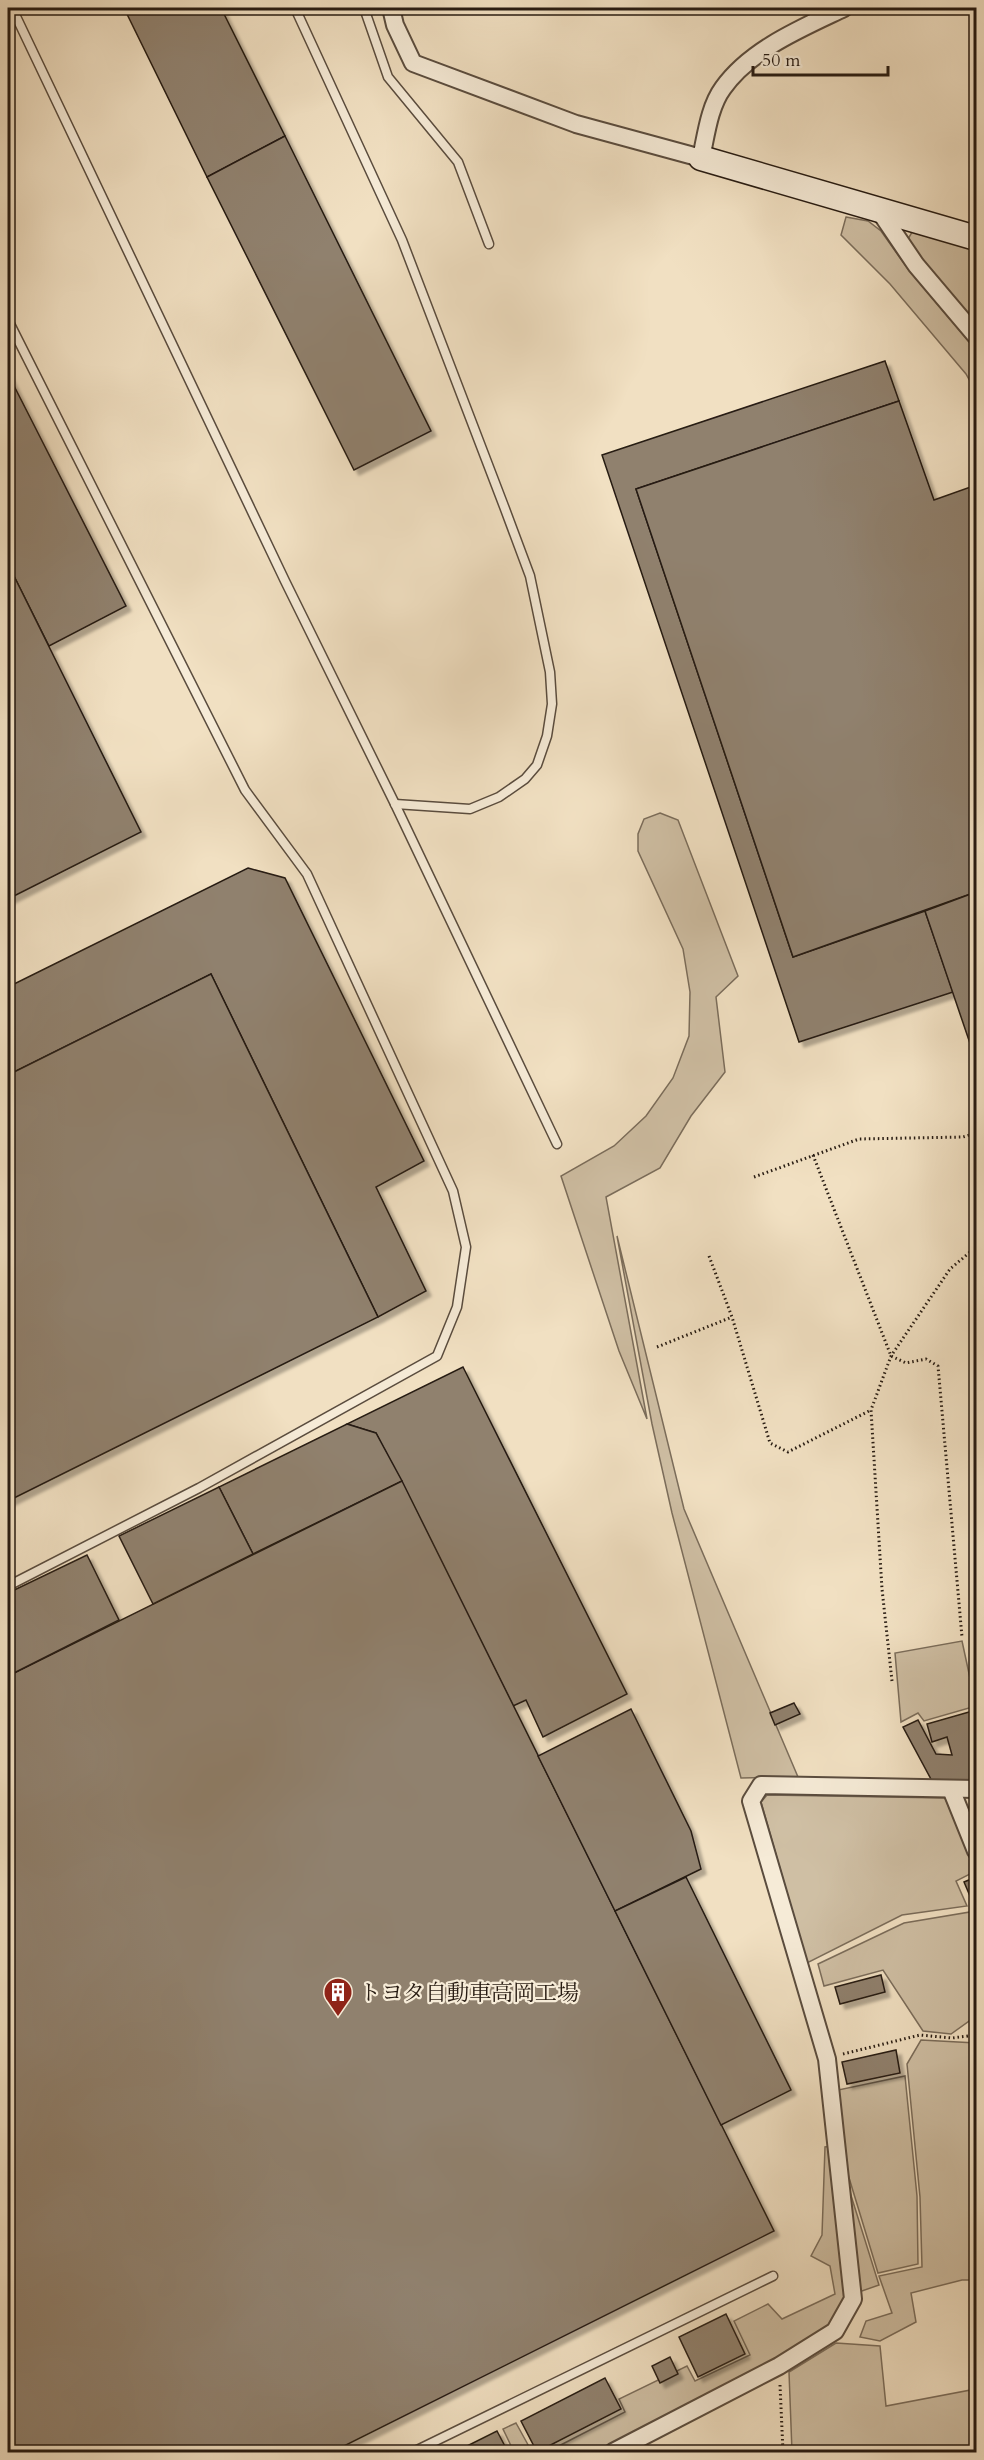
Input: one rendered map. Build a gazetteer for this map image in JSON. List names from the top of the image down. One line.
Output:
{"places":{"building":["トヨタ自動車高岡工場"]},"scale_bar":"50 m"}
